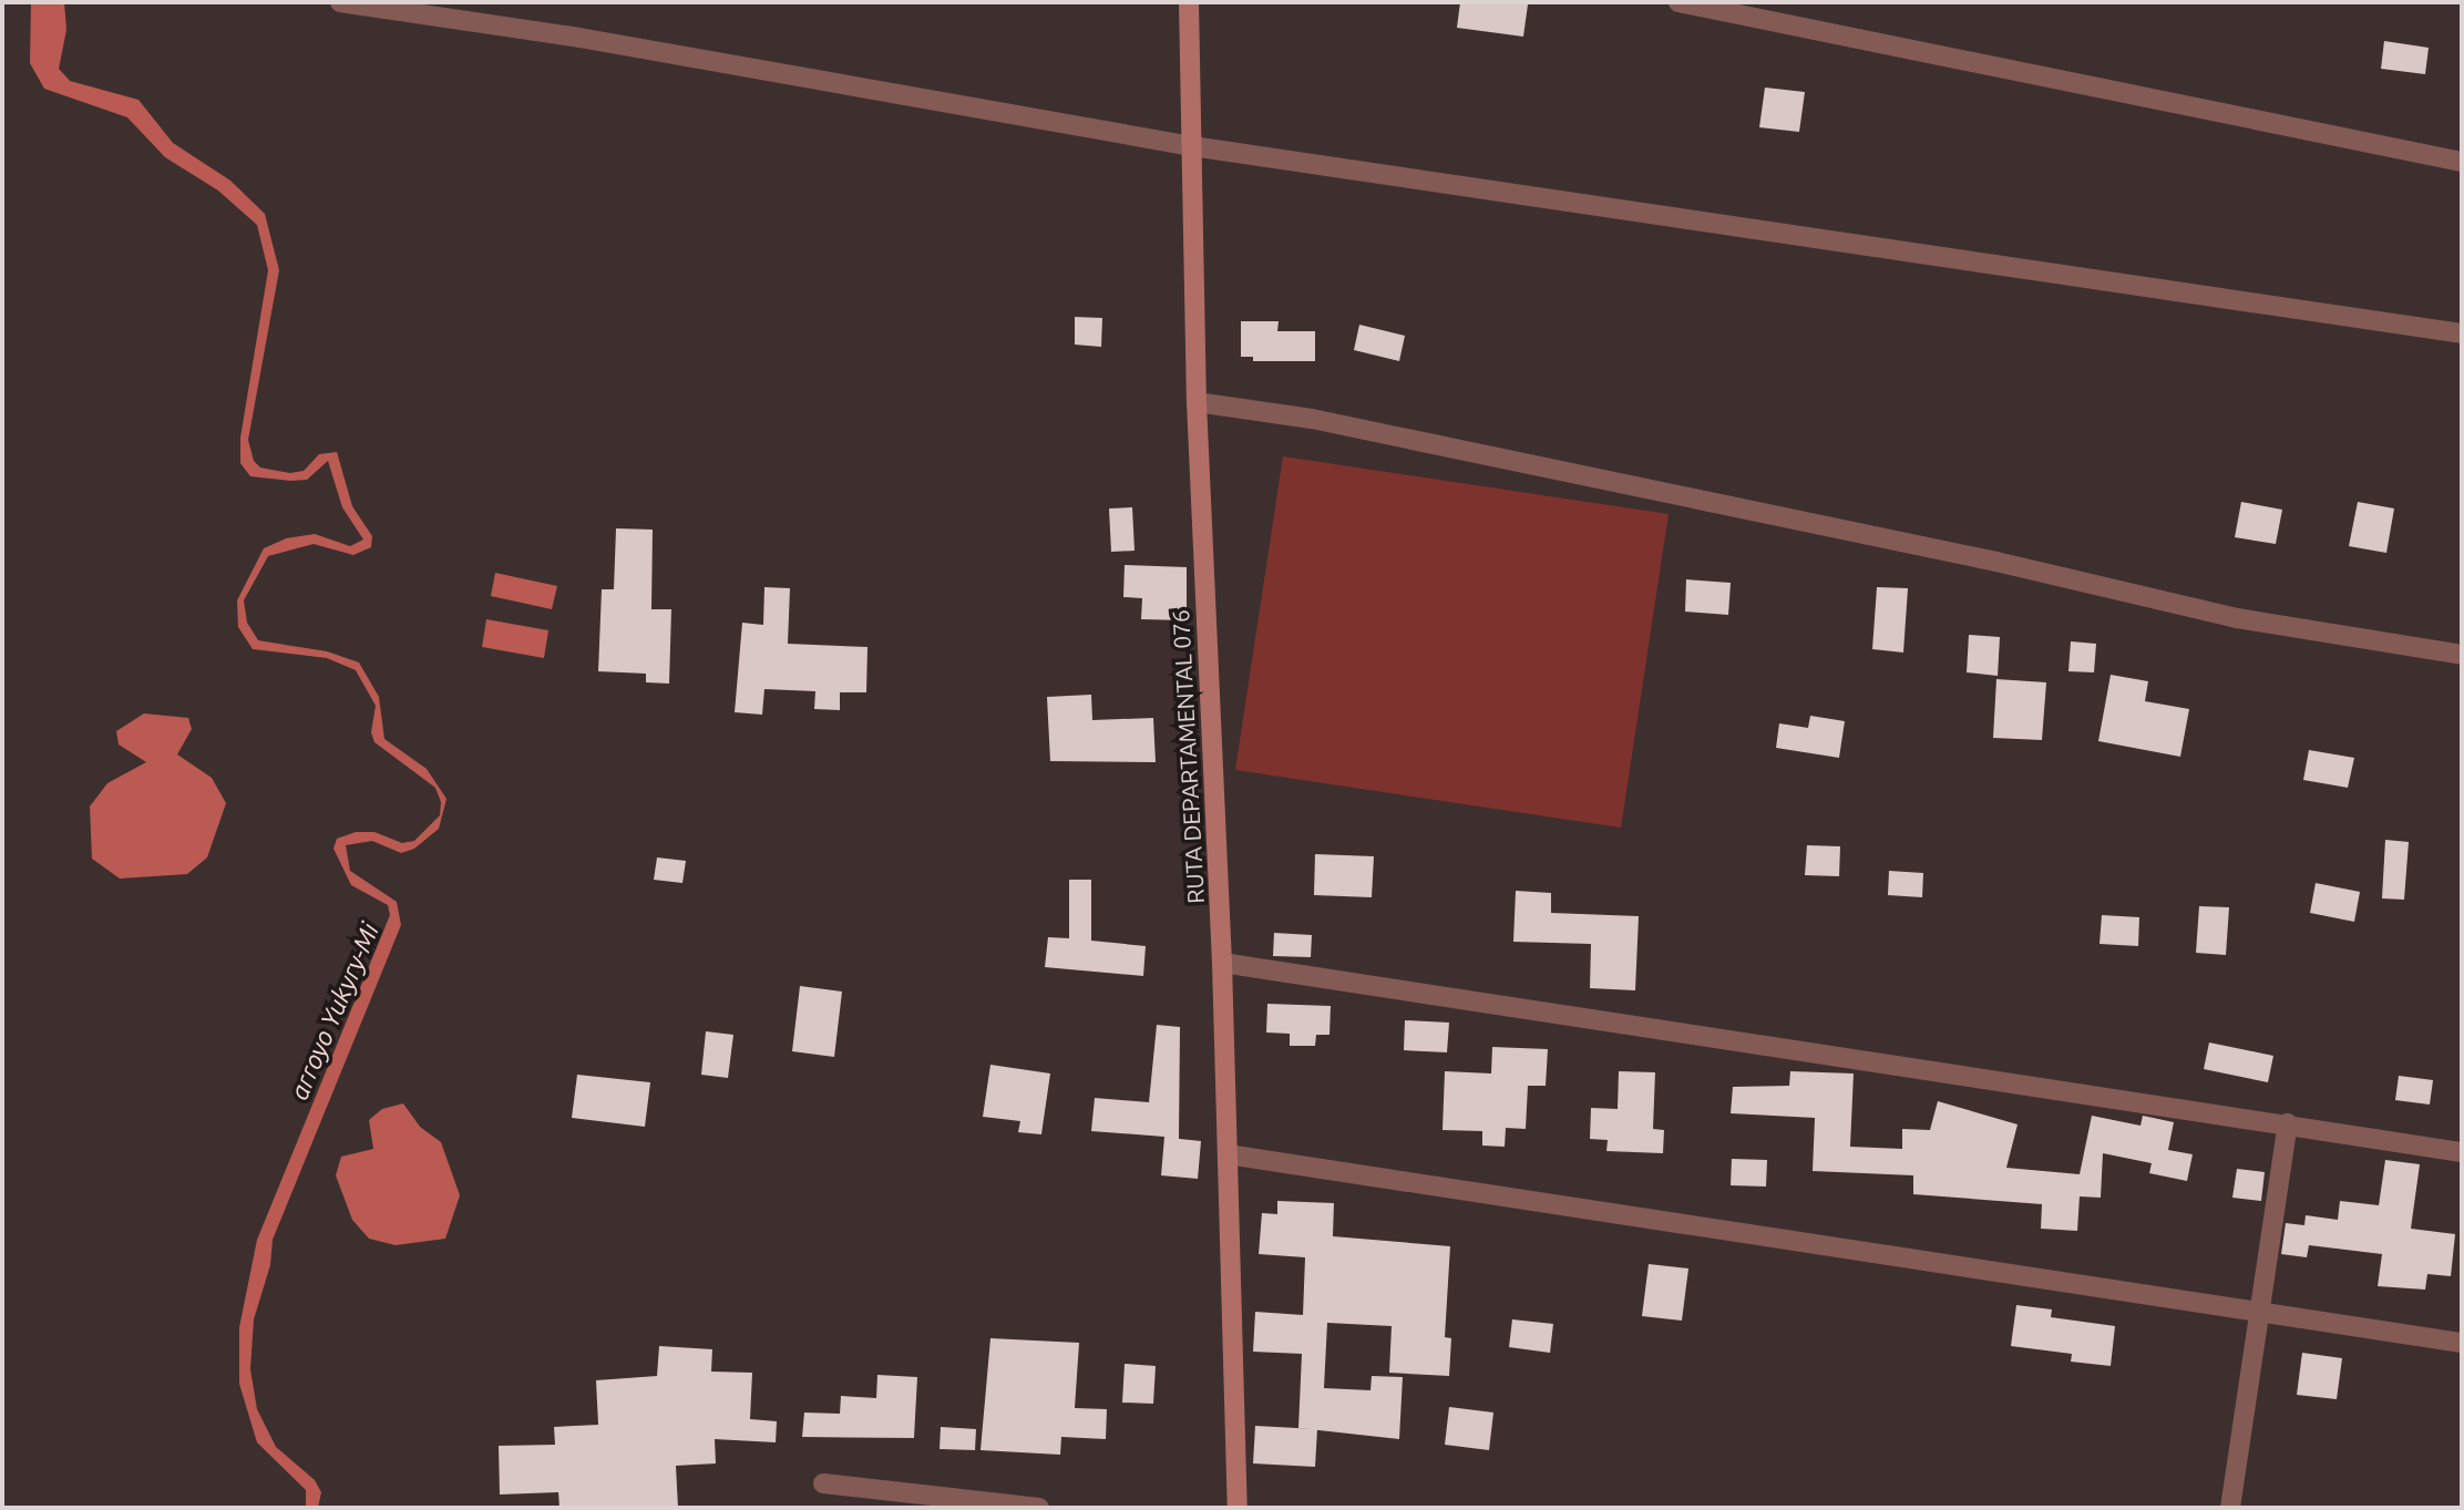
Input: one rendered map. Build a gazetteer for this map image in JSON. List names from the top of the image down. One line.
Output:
{"streets":{"main road":["RUTA DEPARTAMENTAL 076"]},"water":["arroyo Yukyry-Mi"]}
